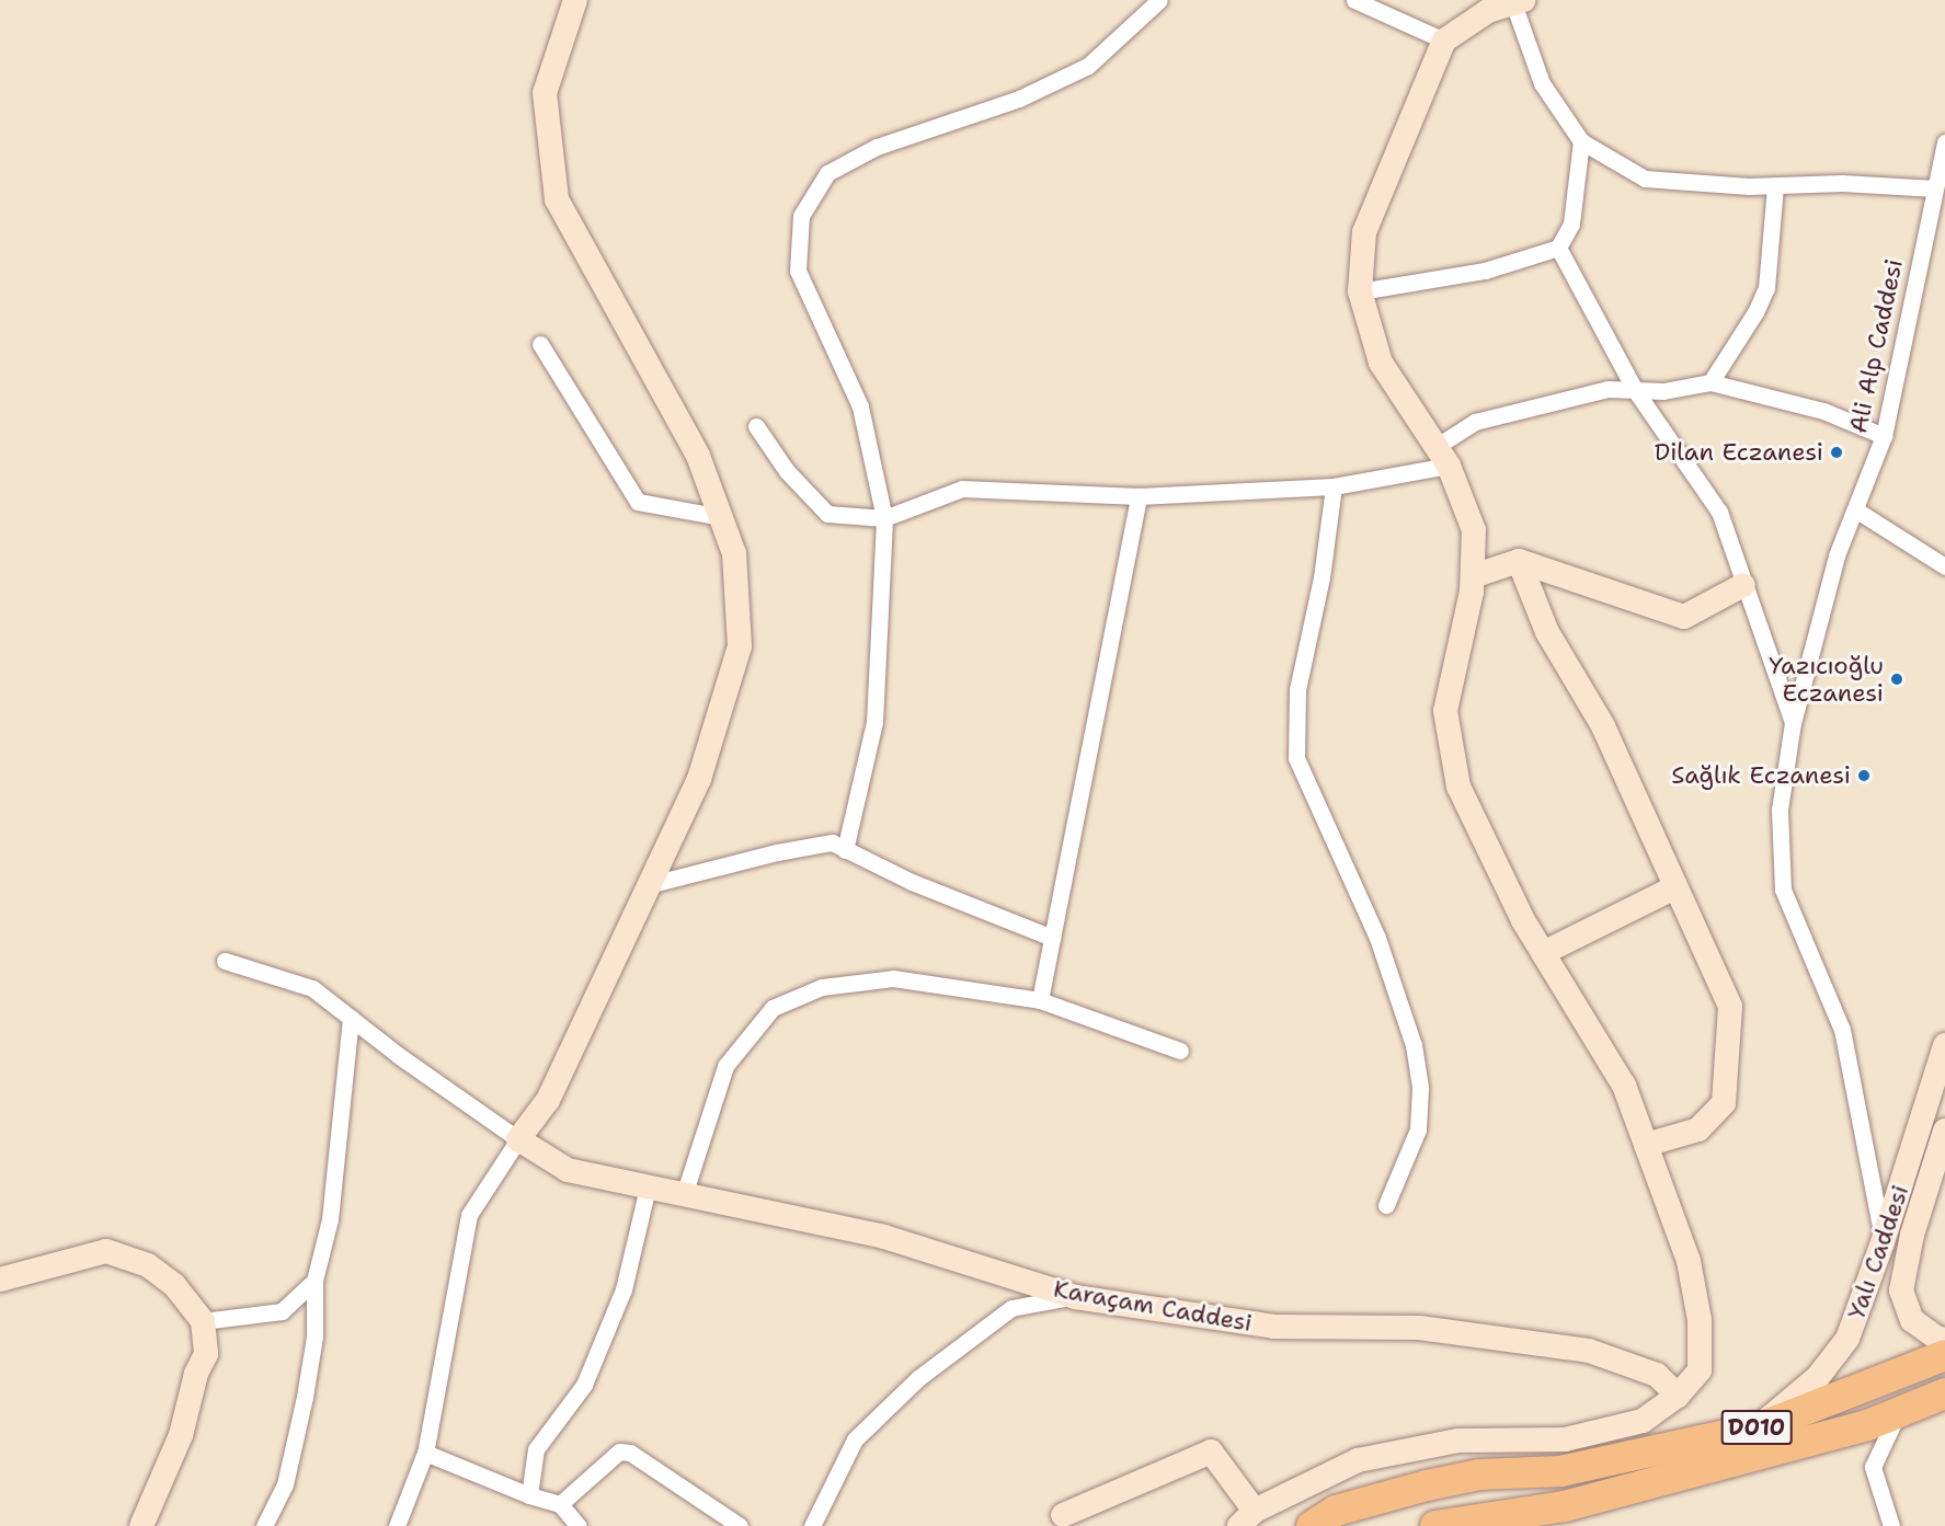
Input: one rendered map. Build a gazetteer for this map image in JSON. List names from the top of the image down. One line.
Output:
{"streets":{"highway":["D010"],"street":["Ali Alp Caddesi","Yalı Caddesi","Karaçam Caddesi"]},"crossings":[["Ali Alp Caddesi","Yalı Caddesi"],["Yalı Caddesi","D010"]],"places":["Dilan Eczanesi","Yazıcıoğlu Eczanesi","Sağlık Eczanesi"]}
